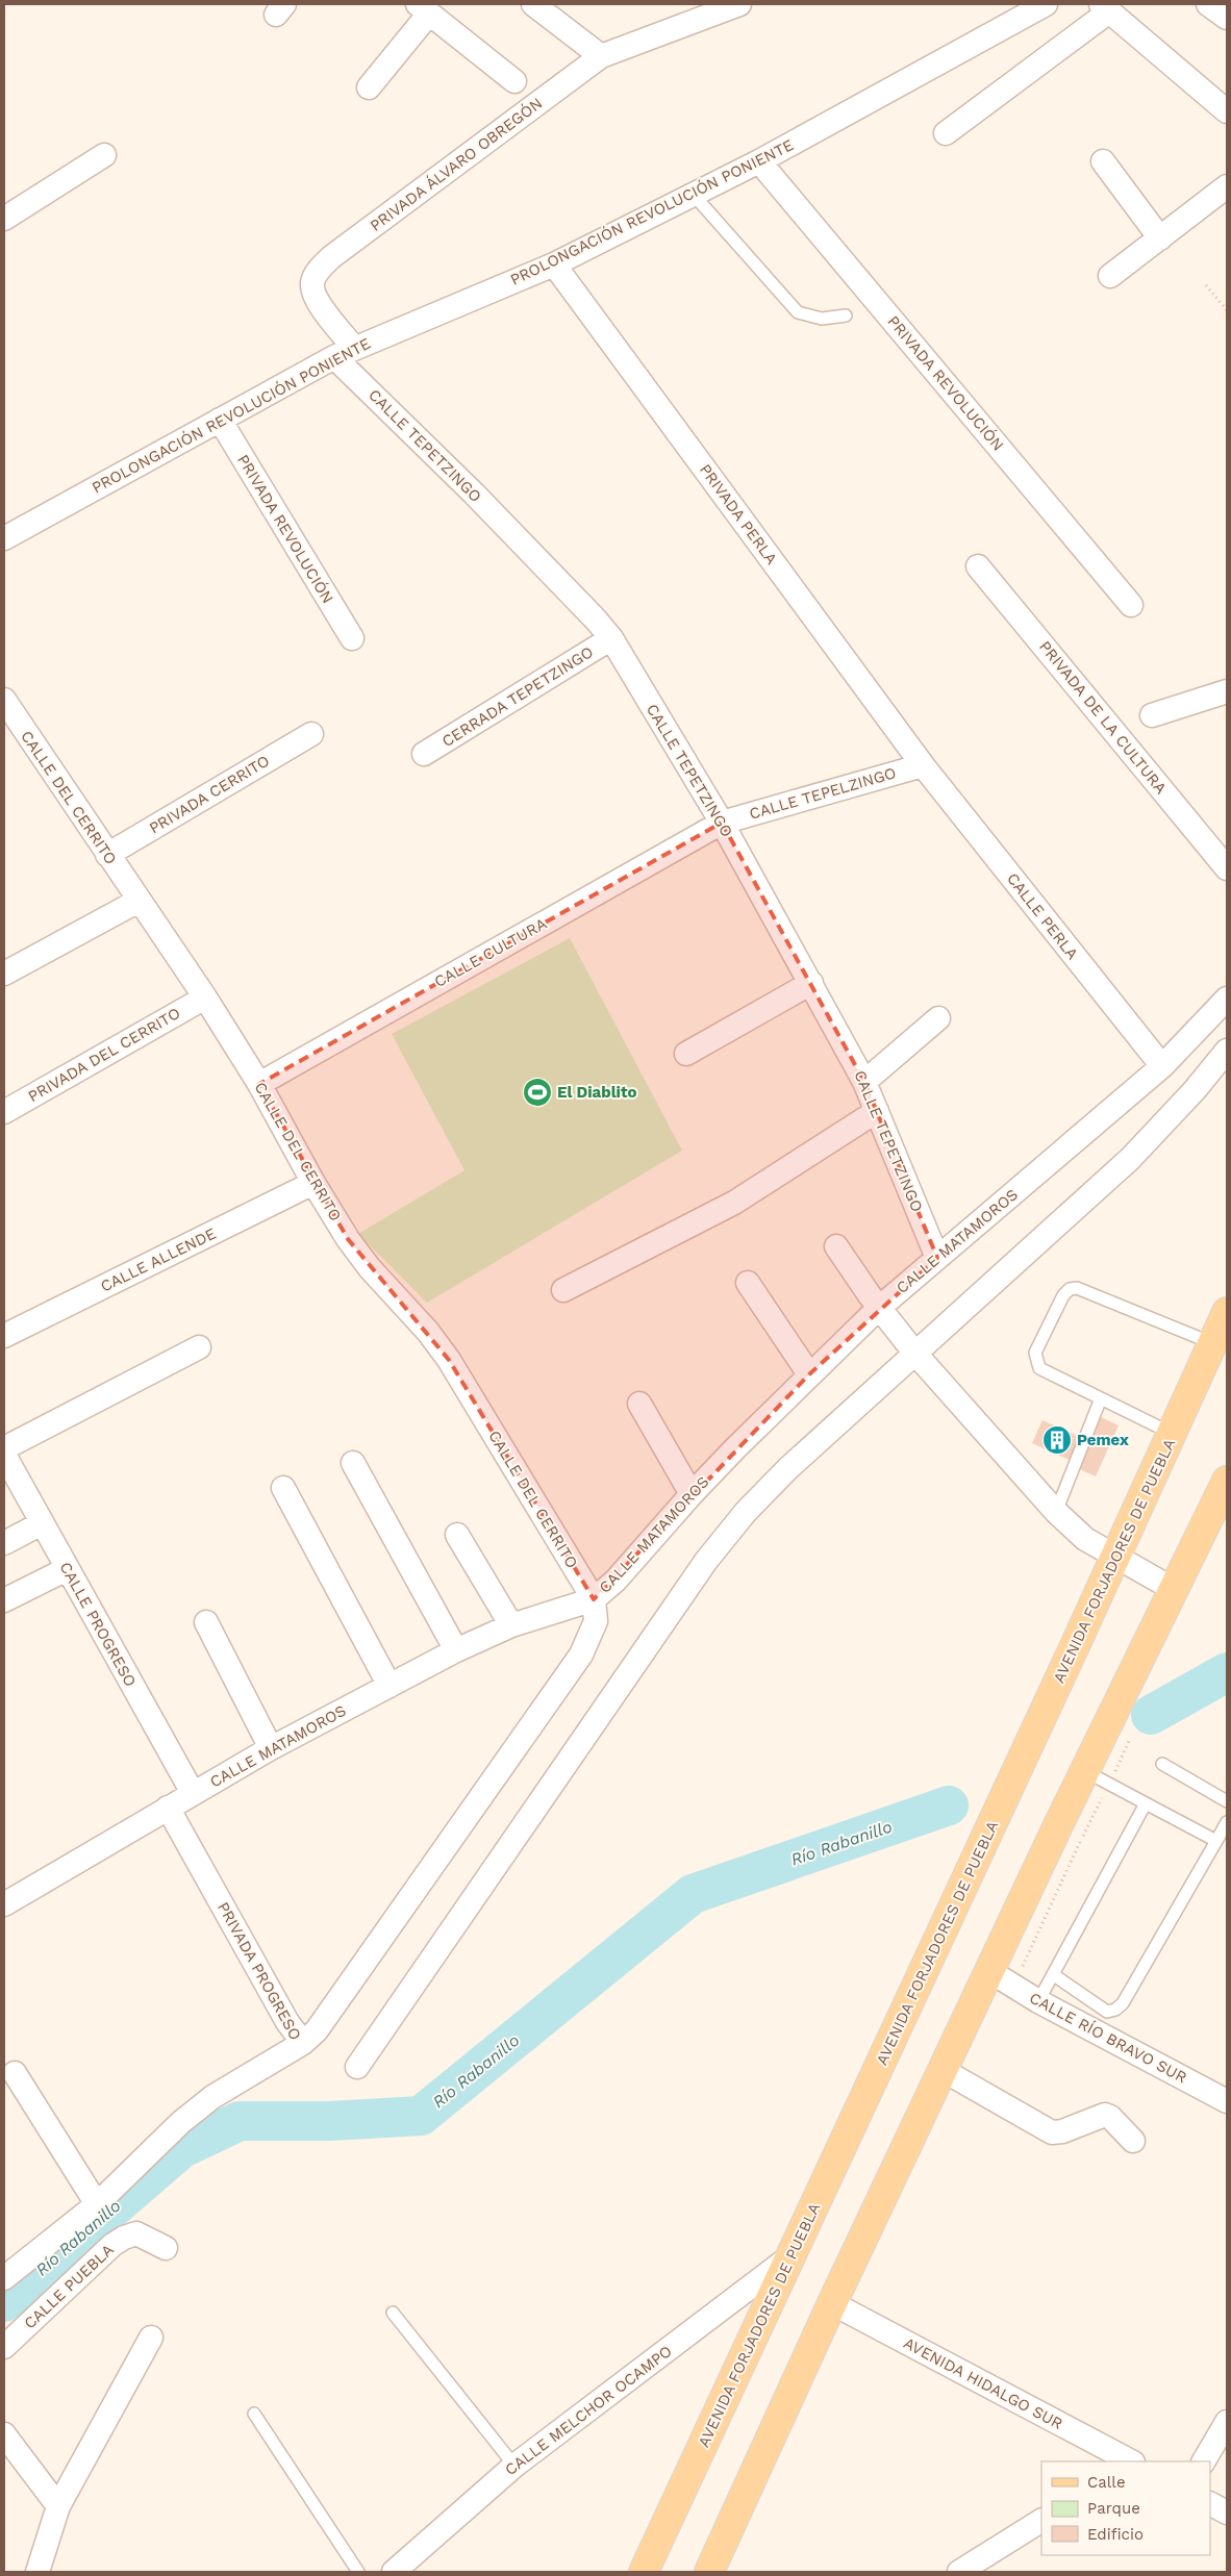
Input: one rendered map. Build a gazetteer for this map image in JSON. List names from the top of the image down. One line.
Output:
{"streets":{"main road":["AVENIDA FORJADORES DE PUEBLA"],"street":["PRIVADA ÁLVARO OBREGÓN","PROLONGACIÓN REVOLUCIÓN PONIENTE","PRIVADA REVOLUCIÓN","CALLE TEPETZINGO","PRIVADA PERLA","CERRADA TEPETZINGO","PRIVADA DE LA CULTURA","CALLE TEPELZINGO","PRIVADA CERRITO","CALLE DEL CERRITO","CALLE PERLA","CALLE CULTURA","PRIVADA DEL CERRITO","CALLE MATAMOROS","CALLE ALLENDE","CALLE PROGRESO","PRIVADA PROGRESO","CALLE RÍO BRAVO SUR","CALLE PUEBLA","AVENIDA HIDALGO SUR","CALLE MELCHOR OCAMPO"]},"crossings":[["PRIVADA ÁLVARO OBREGÓN","PROLONGACIÓN REVOLUCIÓN PONIENTE"],["PRIVADA ÁLVARO OBREGÓN","CALLE TEPETZINGO"],["PROLONGACIÓN REVOLUCIÓN PONIENTE","PRIVADA REVOLUCIÓN"],["PROLONGACIÓN REVOLUCIÓN PONIENTE","CALLE TEPETZINGO"],["PROLONGACIÓN REVOLUCIÓN PONIENTE","PRIVADA PERLA"],["CALLE TEPETZINGO","CERRADA TEPETZINGO"],["CALLE TEPETZINGO","CALLE TEPELZINGO"],["CALLE TEPETZINGO","CALLE CULTURA"],["CALLE TEPETZINGO","CALLE MATAMOROS"],["PRIVADA PERLA","CALLE TEPELZINGO"],["PRIVADA PERLA","CALLE PERLA"],["CALLE TEPELZINGO","CALLE PERLA"],["CALLE TEPELZINGO","CALLE CULTURA"],["PRIVADA CERRITO","CALLE DEL CERRITO"],["CALLE DEL CERRITO","CALLE CULTURA"],["CALLE DEL CERRITO","PRIVADA DEL CERRITO"],["CALLE DEL CERRITO","CALLE MATAMOROS"],["CALLE DEL CERRITO","CALLE ALLENDE"],["CALLE PERLA","CALLE MATAMOROS"],["CALLE MATAMOROS","CALLE PROGRESO"],["CALLE MATAMOROS","PRIVADA PROGRESO"],["AVENIDA FORJADORES DE PUEBLA","CALLE MELCHOR OCAMPO"]],"water":["Río Rabanillo"],"places":{"sports":["El Diablito"],"building":["Pemex"]},"legend":["Calle","Parque","Edificio"]}
